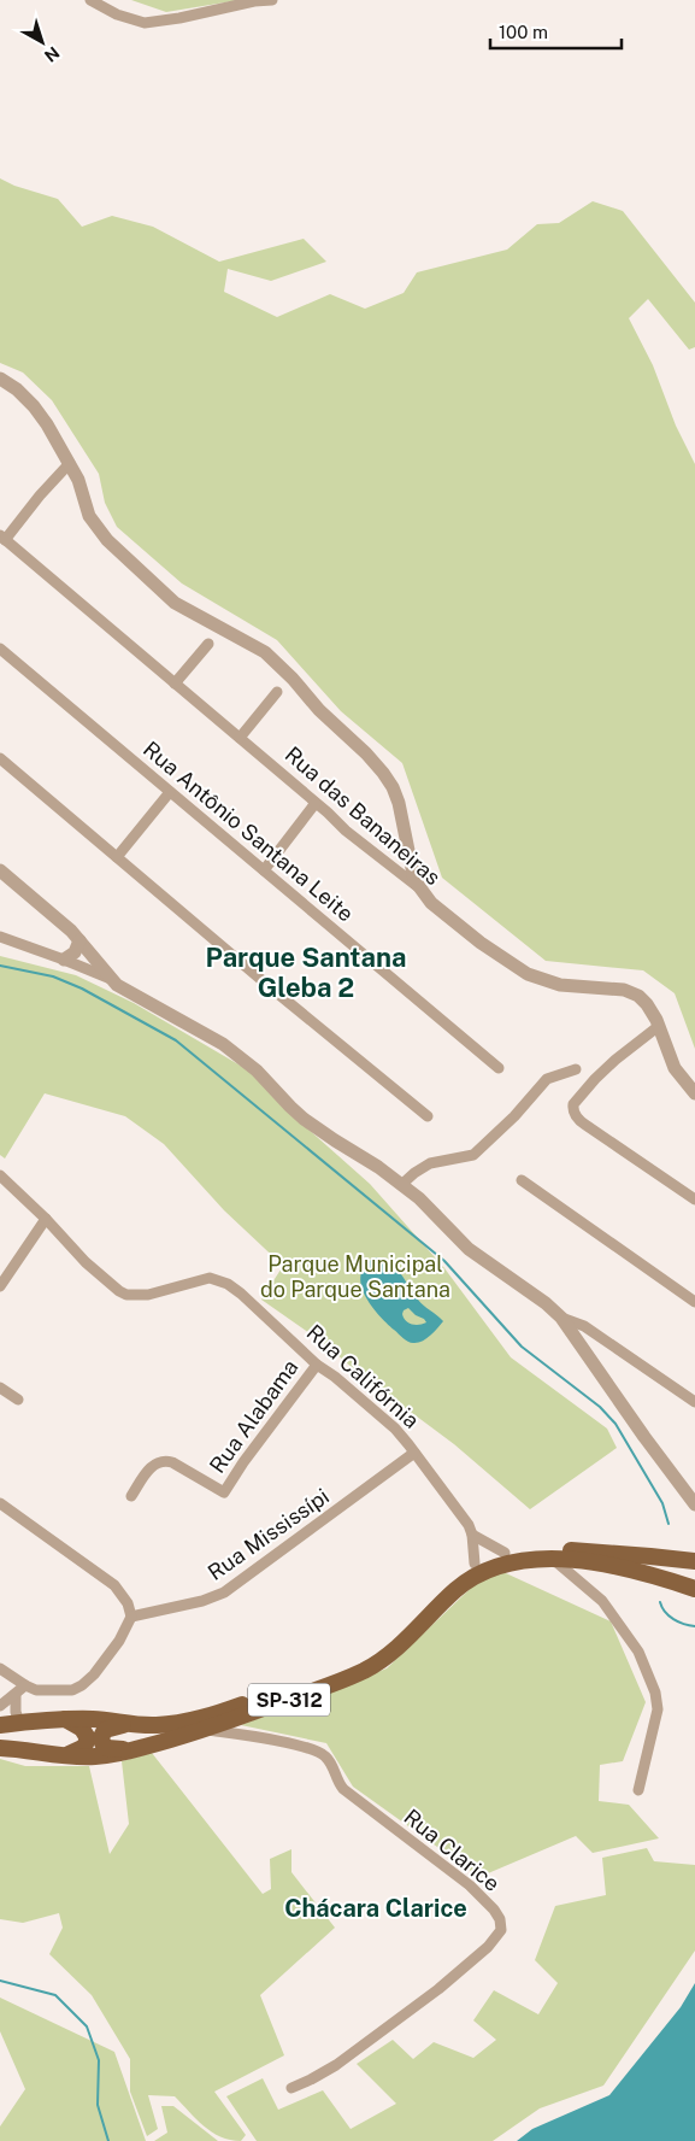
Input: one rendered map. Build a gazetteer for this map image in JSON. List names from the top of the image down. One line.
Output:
{"streets":{"main road":["SP-312"],"street":["Rua das Bananeiras","Rua Antônio Santana Leite","Rua Califórnia","Rua Alabama","Rua Mississípi","Rua Clarice"]},"crossings":[["Rua Califórnia","Rua Alabama"],["Rua Califórnia","Rua Mississípi"],["Rua Califórnia","SP-312"],["SP-312","Rua Clarice"]],"districts":["Parque Santana Gleba 2","Chácara Clarice"],"parks":["Parque Municipal do Parque Santana"],"scale_bar":"100 m","north":"bottom right"}
